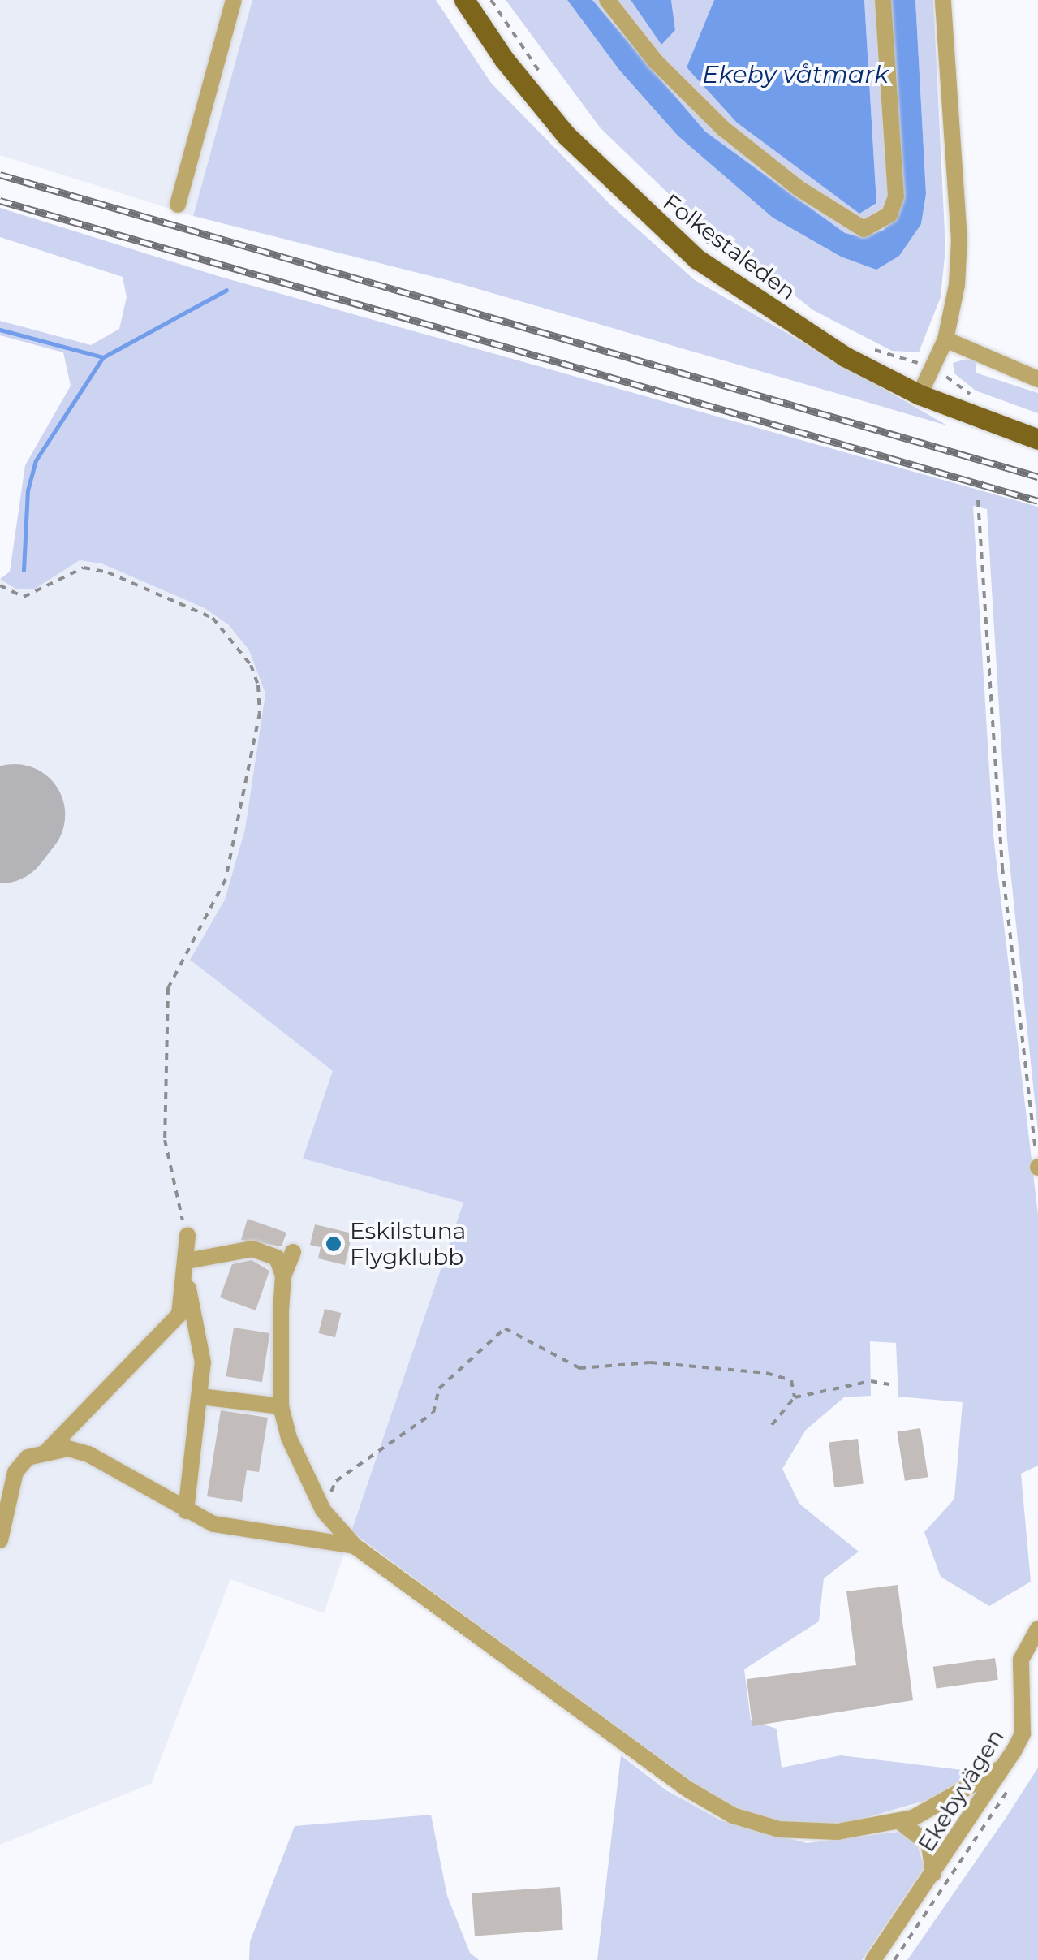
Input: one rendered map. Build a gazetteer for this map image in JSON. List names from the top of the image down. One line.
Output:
{"streets":{"main road":["Folkestaleden"],"street":["Ekebyvägen"]},"water":["Ekeby våtmark"],"places":["Eskilstuna Flygklubb"]}
